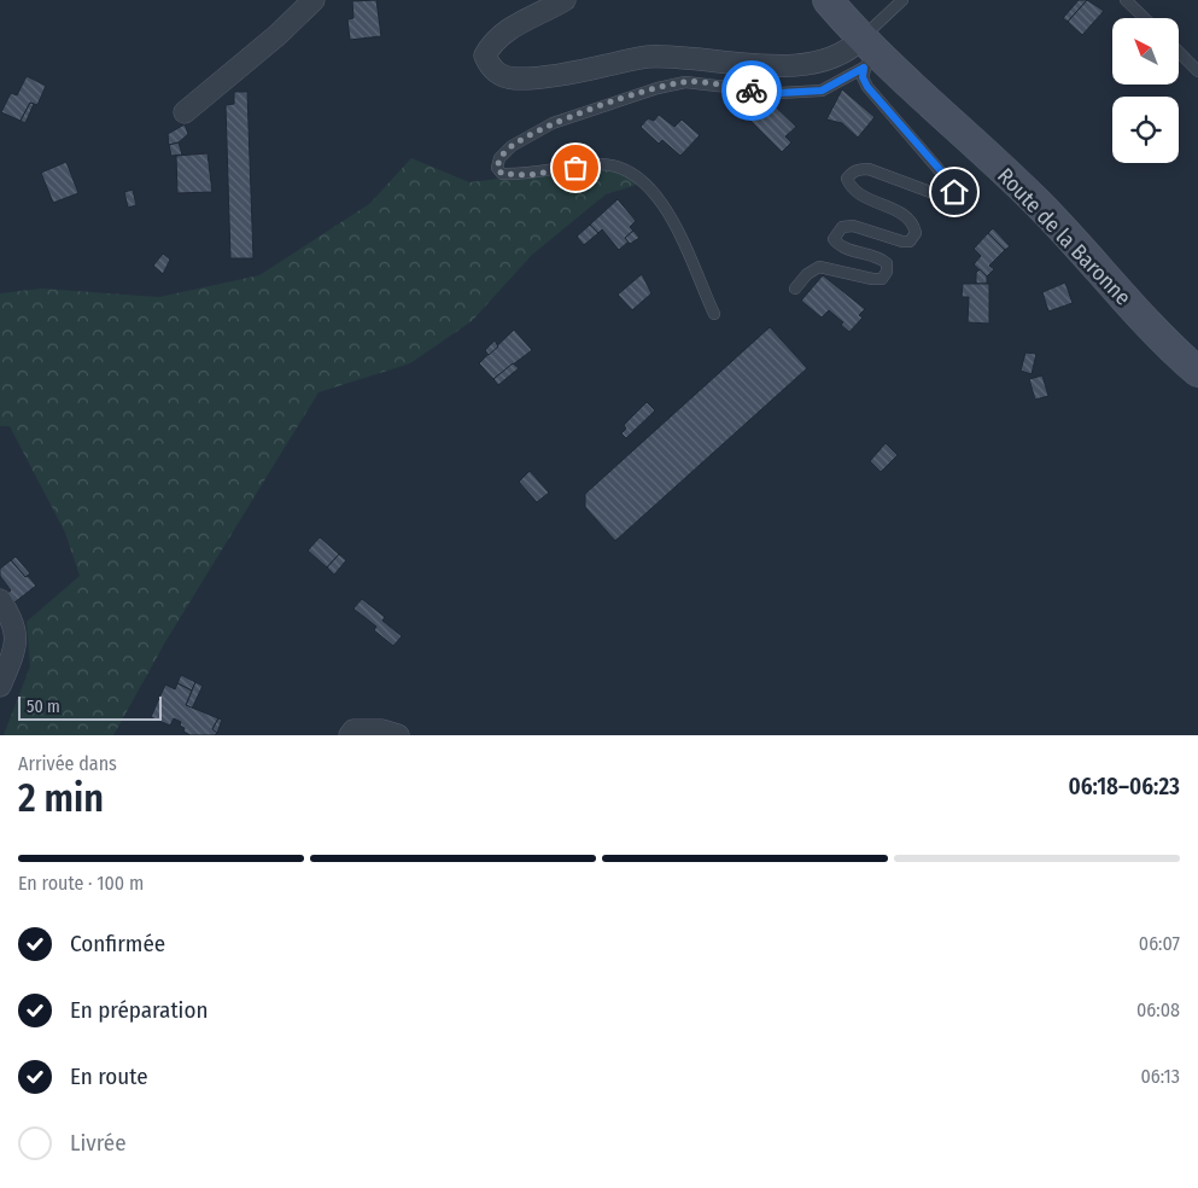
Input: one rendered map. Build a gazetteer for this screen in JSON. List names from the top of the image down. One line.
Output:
{"streets":{"main road":["Route de la Baronne"]},"scale_bar":"50 m","north":"top left","page":{"scale":"50 m","heading":["2 min","Arrivée dans","06:18–06:23"],"bar":"En route · 100 m","list":[["Confirmée","06:07"],["En préparation","06:08"],["En route","06:13"],"Livrée"]}}
